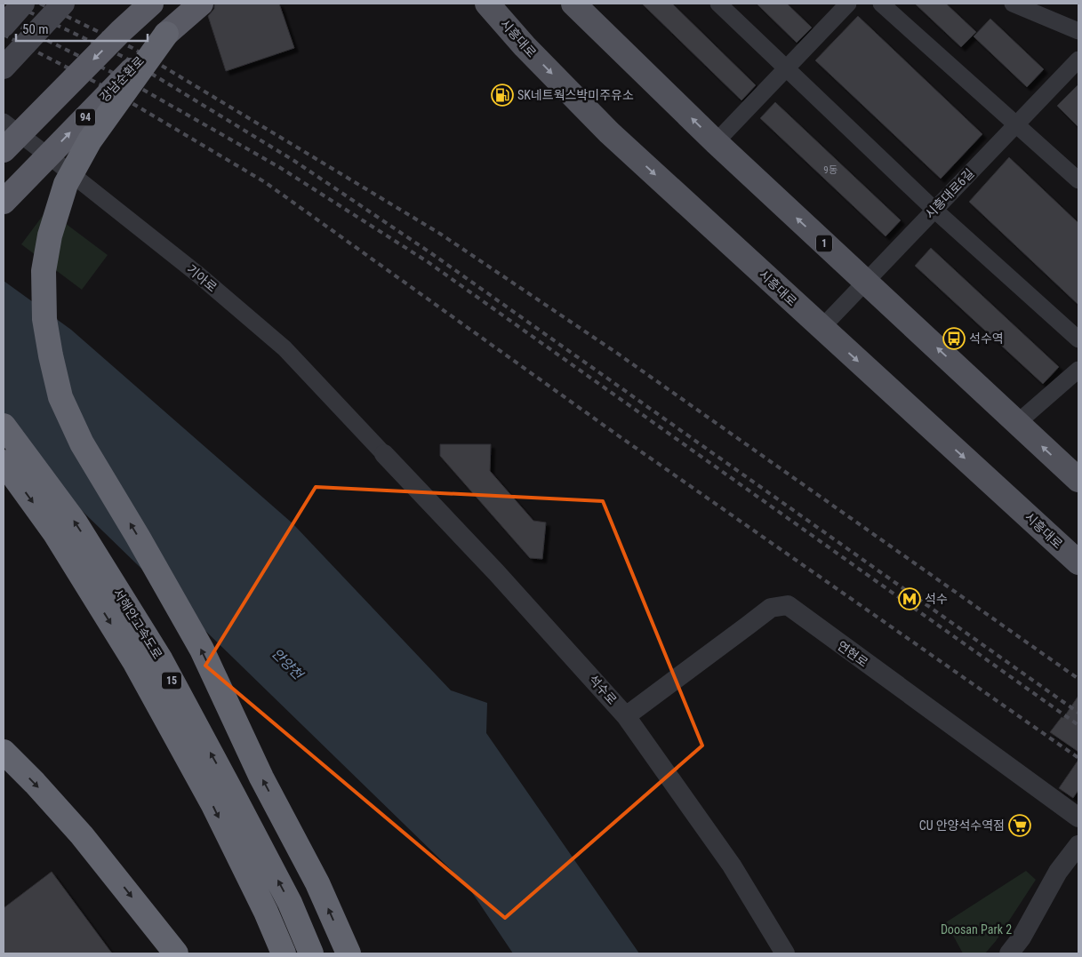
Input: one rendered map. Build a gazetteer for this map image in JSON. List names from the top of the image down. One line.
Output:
{"streets":{"highway":["강남순환로","94","서해안고속도로","15"],"main road":["시흥대로","1"],"street":["시흥대로6길","기아로","연현로","석수로"]},"crossings":[["시흥대로","시흥대로6길"],["시흥대로6길","1"],["기아로","석수로"],["연현로","석수로"]],"water":["안양천"],"parks":["Doosan Park 2"],"places":{"fuel station":["SK네트웍스박미주유소"],"bus stop":["석수역"],"metro station":["석수"],"supermarket":["CU 안양석수역점"]},"house_numbers":["9동"],"scale_bar":"50 m"}
